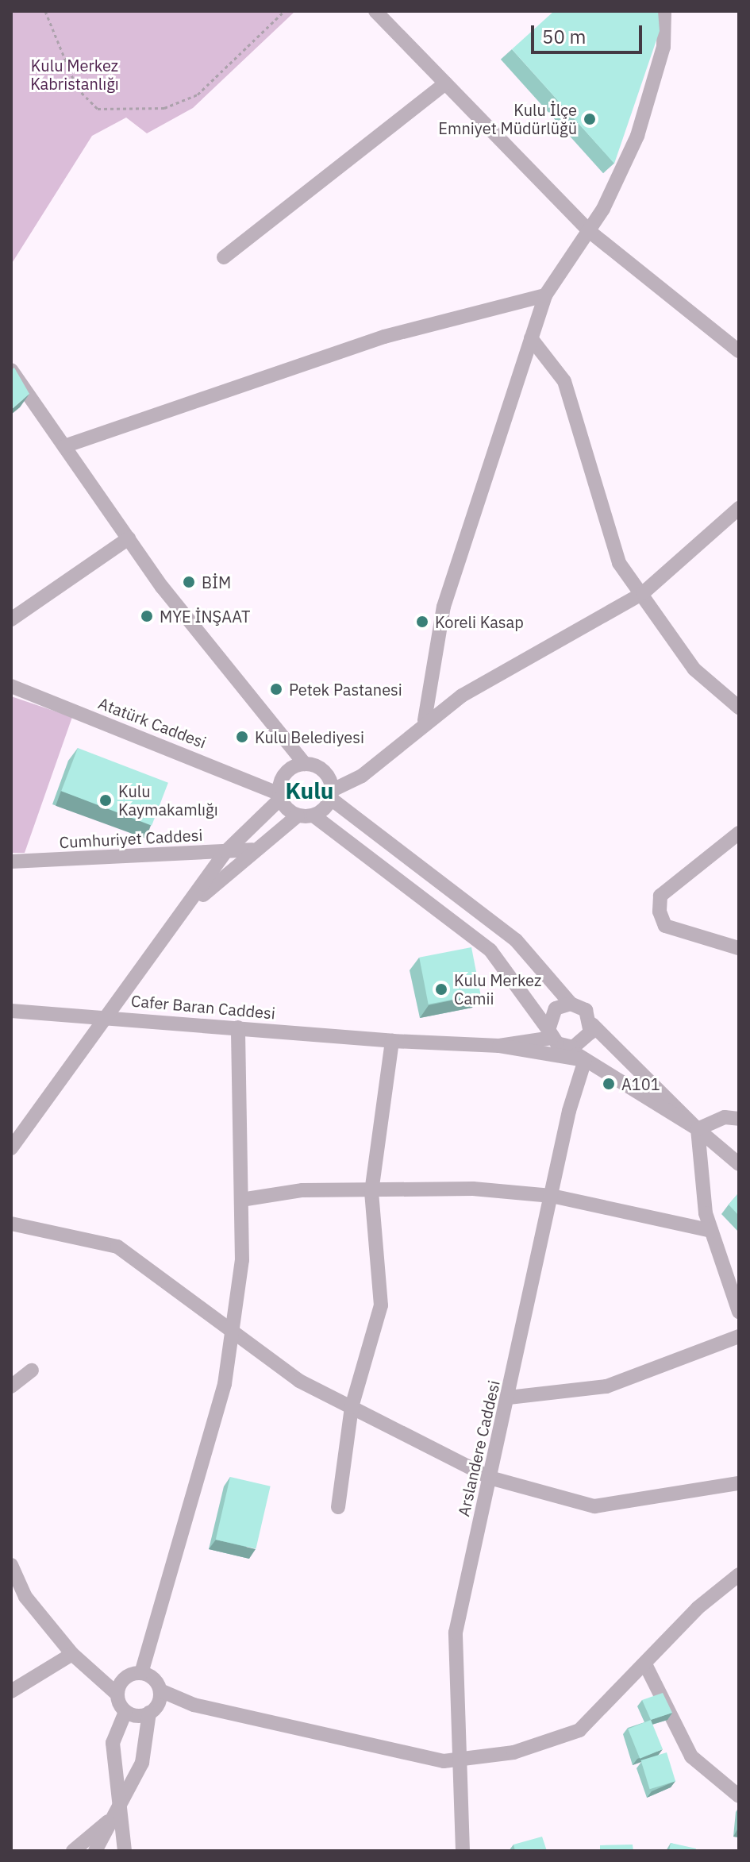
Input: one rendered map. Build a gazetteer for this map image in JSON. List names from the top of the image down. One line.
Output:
{"streets":{"street":["Atatürk Caddesi","Cumhuriyet Caddesi","Cafer Baran Caddesi","Arslandere Caddesi"]},"districts":["Kulu"],"parks":["Kulu Merkez Kabristanlığı"],"places":["Kulu İlçe Emniyet Müdürlüğü","BİM","MYE İNŞAAT","Koreli Kasap","Petek Pastanesi","Kulu Belediyesi","Kulu Kaymakamlığı","Kulu Merkez Camii","A101"],"scale_bar":"50 m"}
